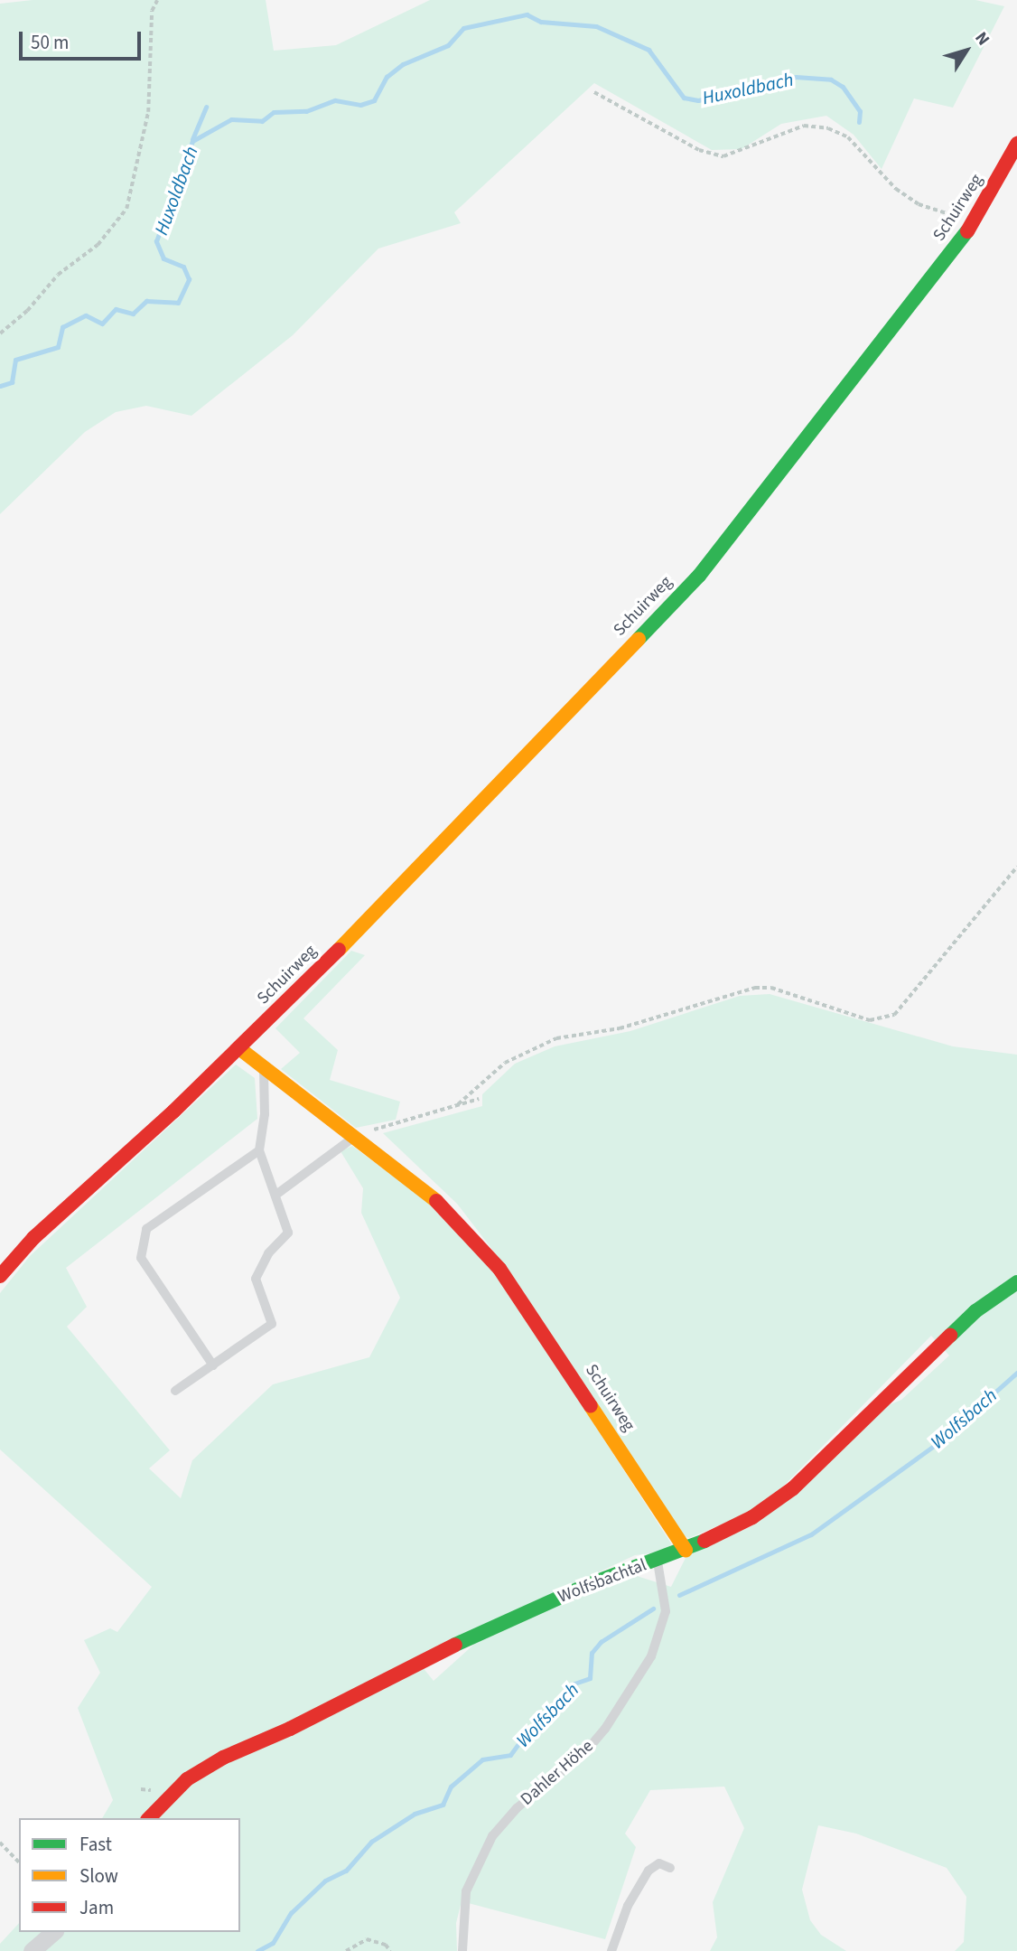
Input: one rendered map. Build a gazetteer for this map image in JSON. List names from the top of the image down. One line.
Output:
{"streets":{"street":["Schuirweg","Wolfsbachtal"],"lane":["Dahler Höhe"]},"crossings":[["Schuirweg","Wolfsbachtal"],["Wolfsbachtal","Dahler Höhe"]],"water":["Huxoldbach","Wolfsbach"],"legend":["Fast","Slow","Jam"],"scale_bar":"50 m","north":"top right"}
